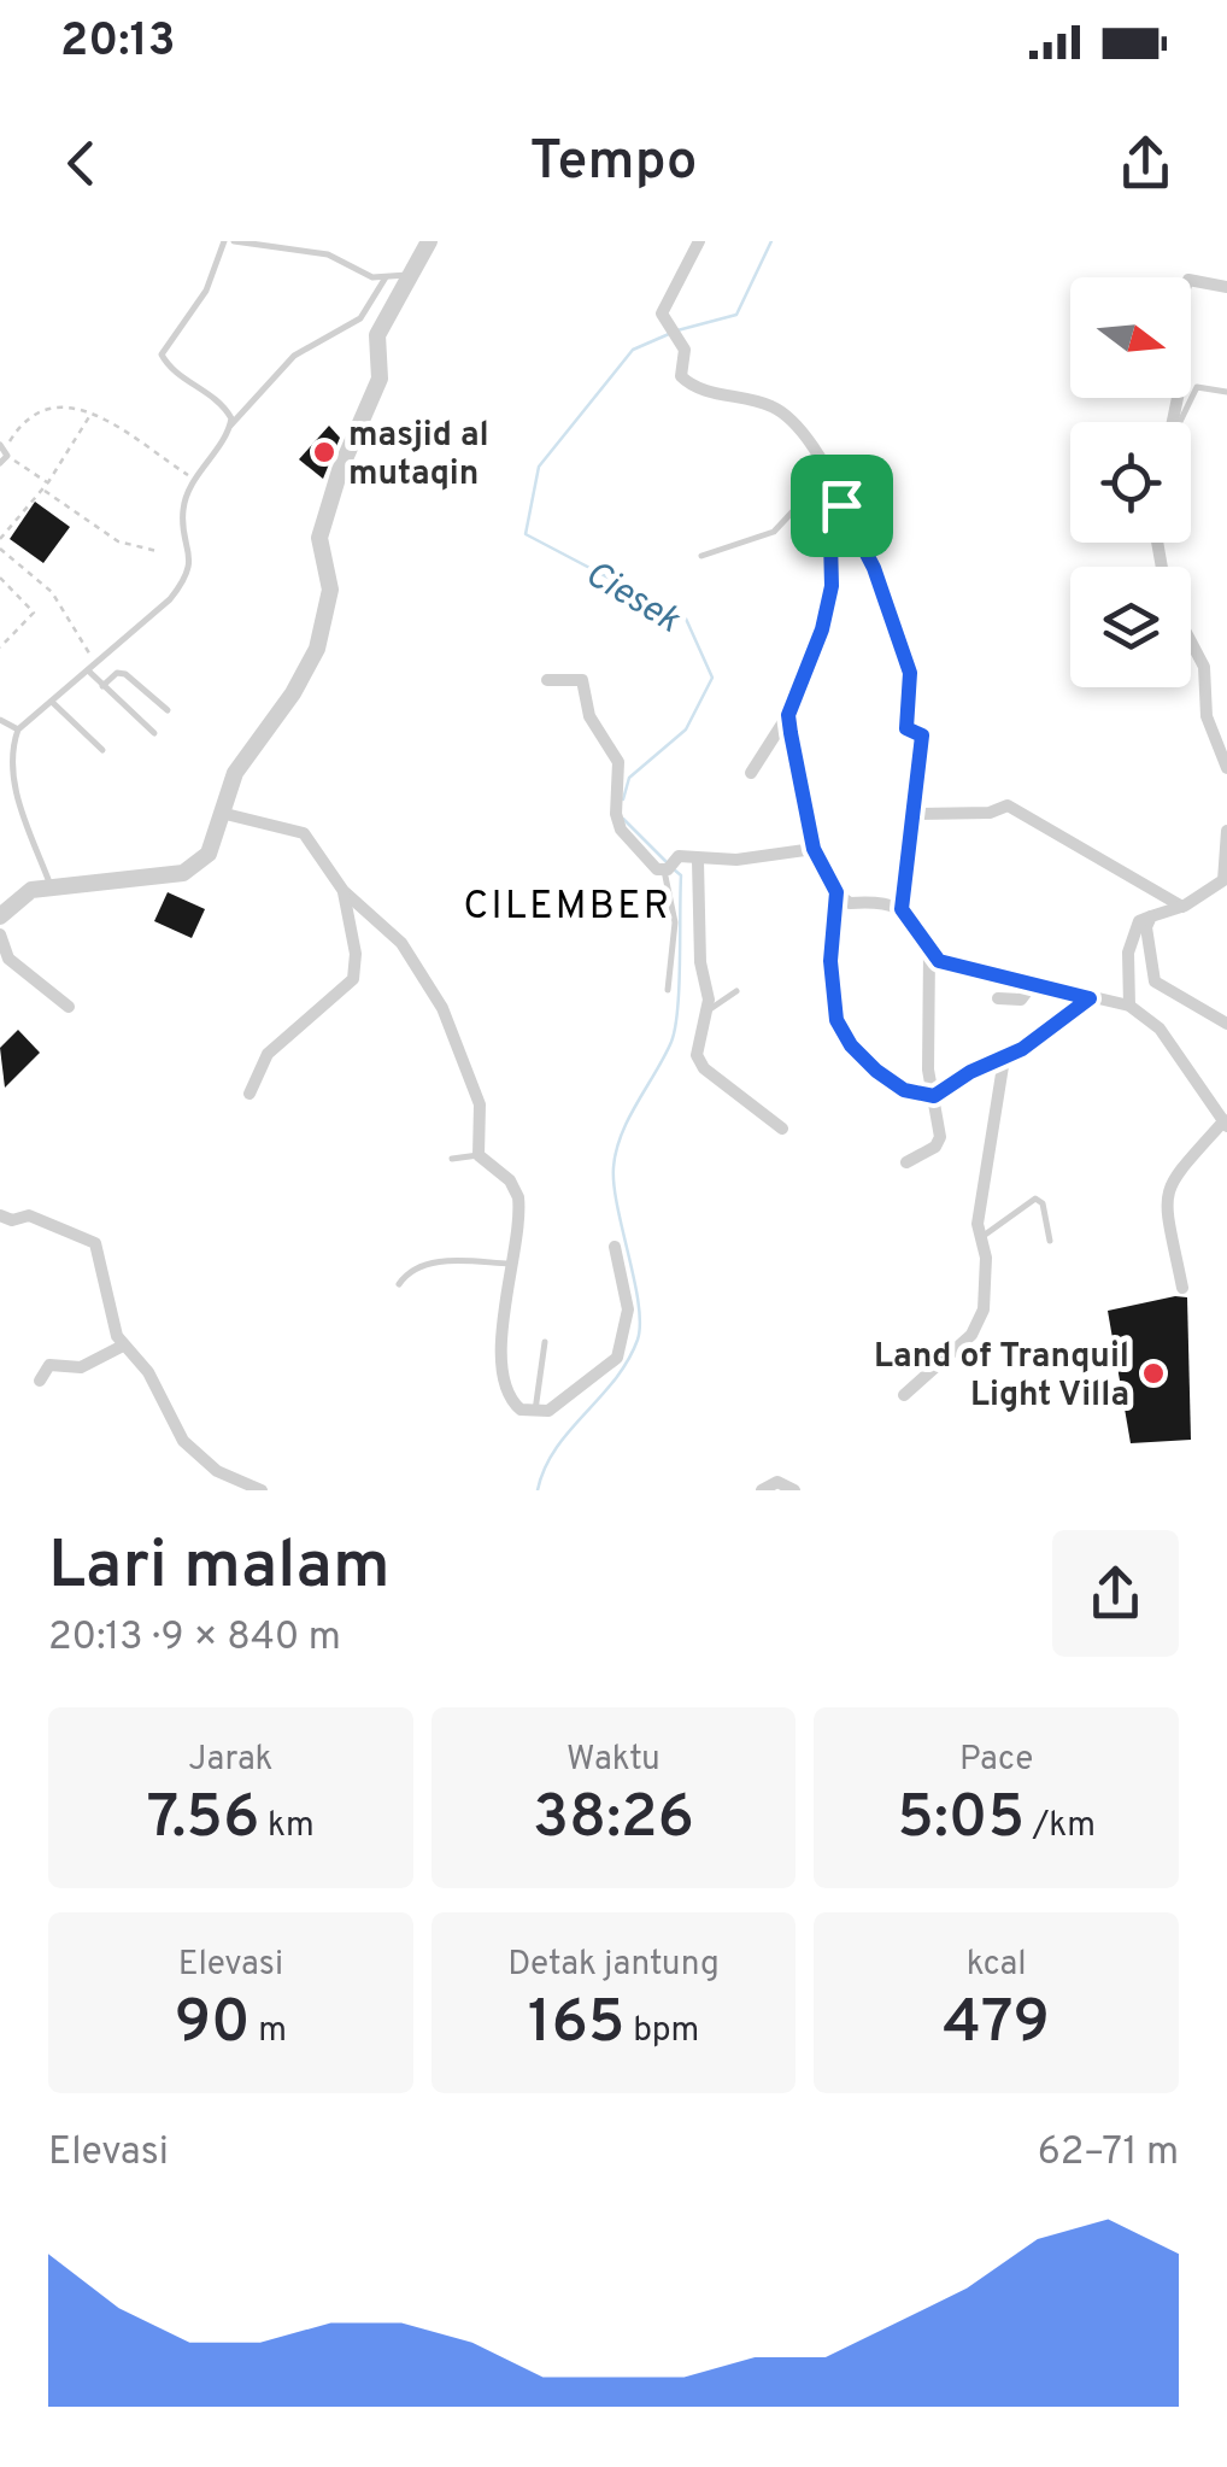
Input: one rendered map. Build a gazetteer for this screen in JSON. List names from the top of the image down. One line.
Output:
{"districts":["CILEMBER"],"water":["Ciesek"],"places":["masjid al mutaqin","Land of Tranquil Light Villa"],"north":"right","page":{"status":"20:13","header":"Tempo","heading":["Lari malam","20:13 · 9 × 840 m"],"stats":[["Jarak","7.56 km"],["Waktu","38:26"],["Pace","5:05 /km"],["Elevasi","90 m"],["Detak jantung","165 bpm"],["kcal","479"]],"chart":["Elevasi","62–71 m"]}}
